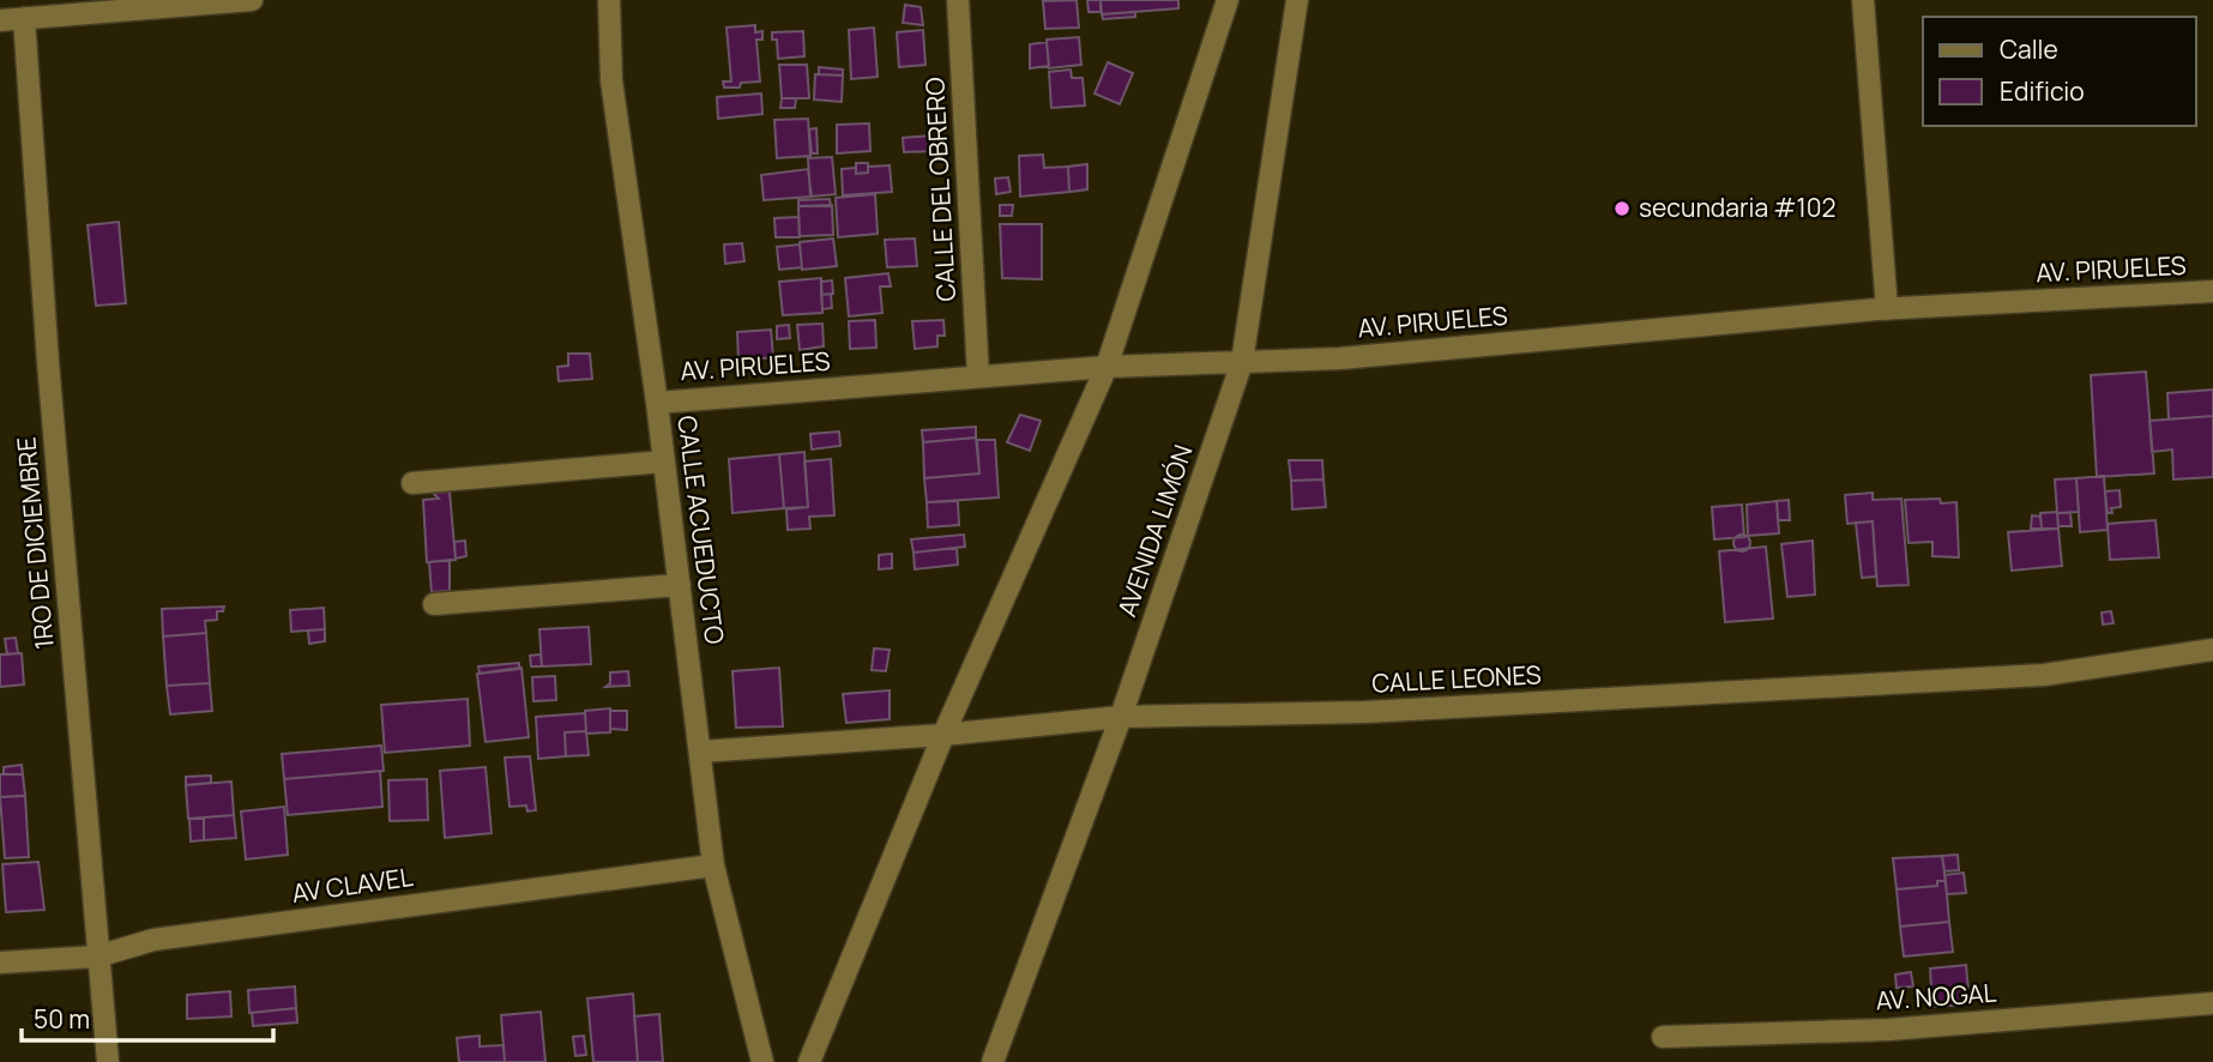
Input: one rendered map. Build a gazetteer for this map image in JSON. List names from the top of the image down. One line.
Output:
{"streets":{"street":["CALLE DEL OBRERO","AV. PIRUELES","CALLE ACUEDUCTO","AVENIDA LIMÓN","1RO DE DICIEMBRE","CALLE LEONES","AV CLAVEL","AV. NOGAL"]},"crossings":[["CALLE DEL OBRERO","AV. PIRUELES"],["AV. PIRUELES","CALLE ACUEDUCTO"],["AV. PIRUELES","AVENIDA LIMÓN"],["CALLE ACUEDUCTO","CALLE LEONES"],["CALLE ACUEDUCTO","AV CLAVEL"],["AVENIDA LIMÓN","CALLE LEONES"],["1RO DE DICIEMBRE","AV CLAVEL"]],"places":["secundaria #102"],"legend":["Calle","Edificio"],"scale_bar":"50 m"}
